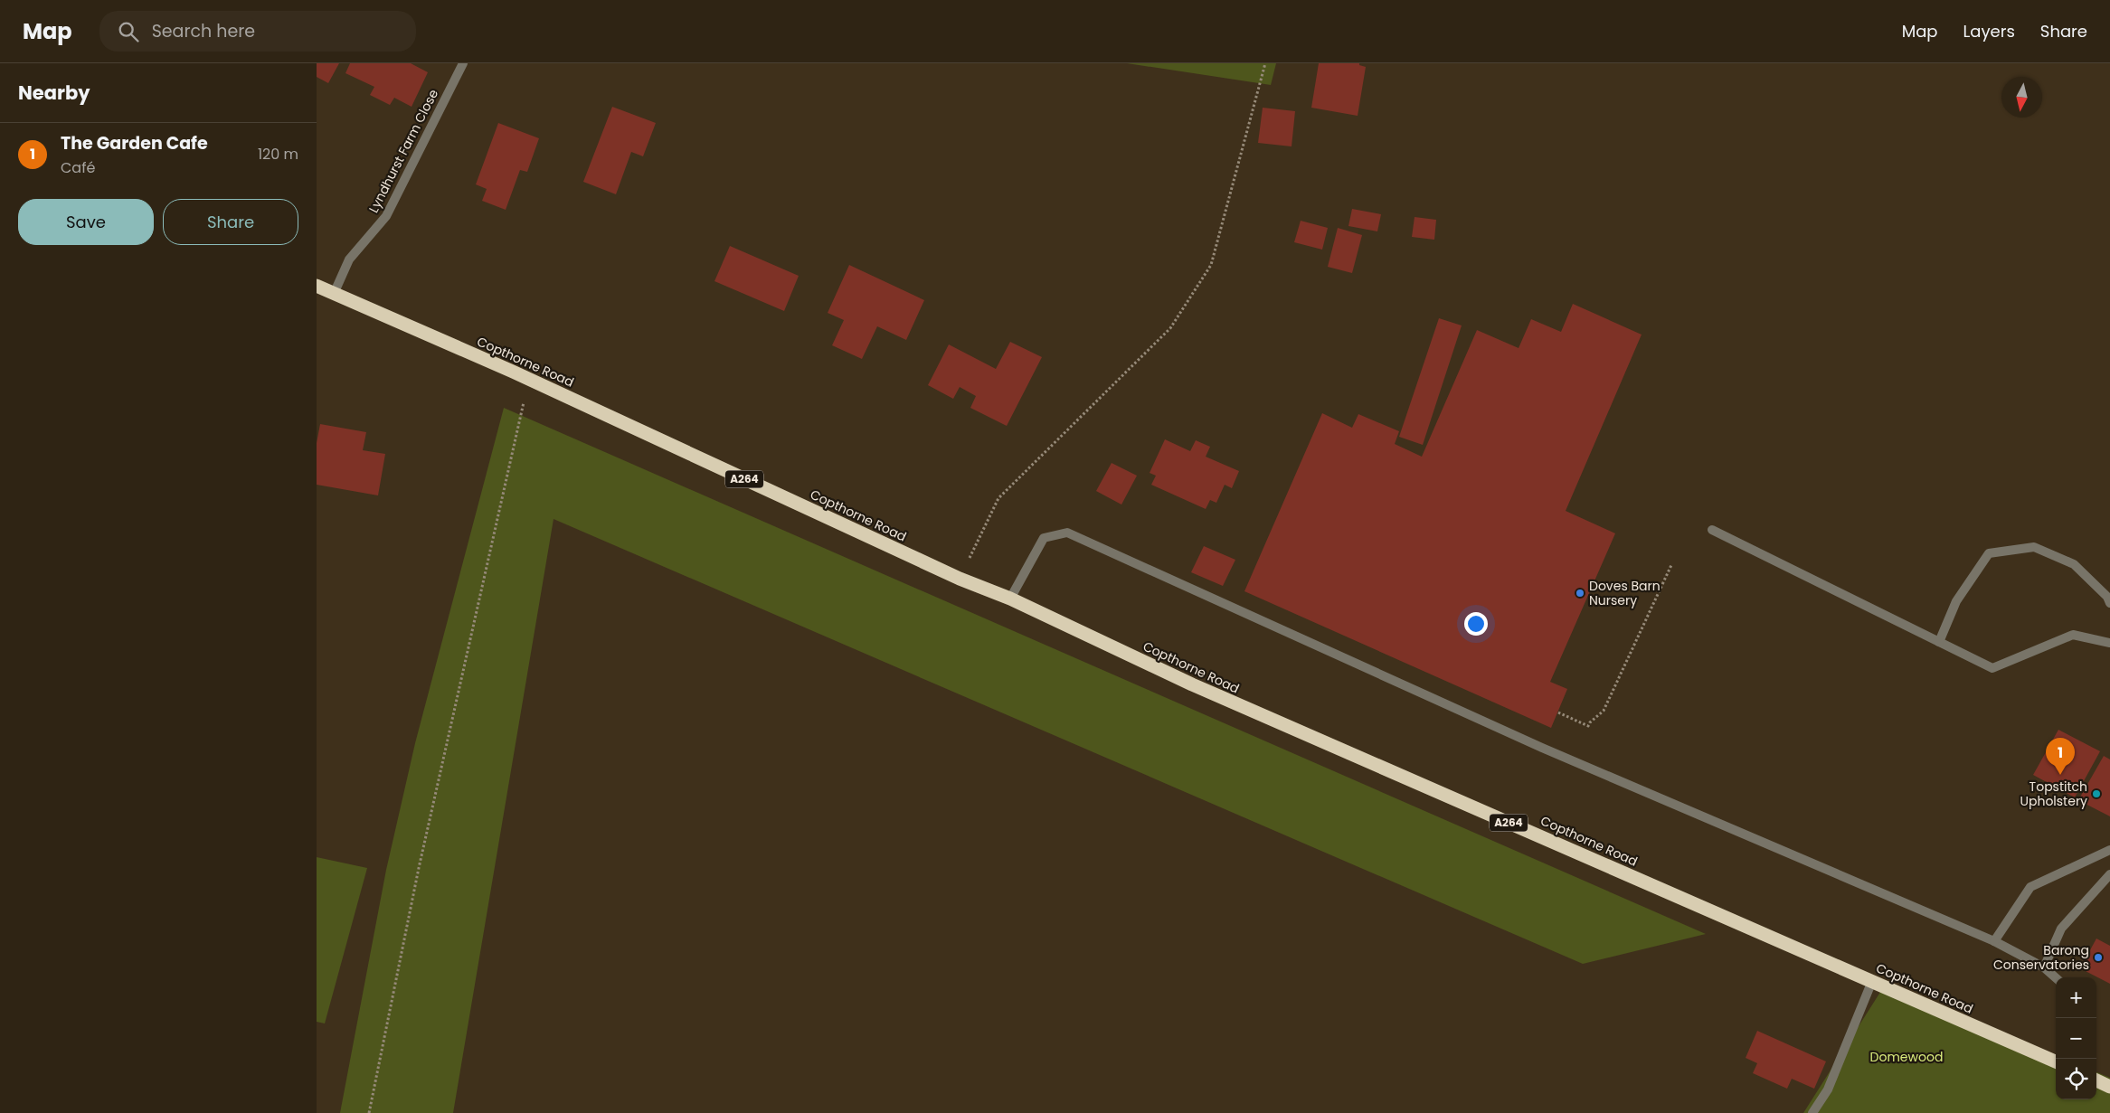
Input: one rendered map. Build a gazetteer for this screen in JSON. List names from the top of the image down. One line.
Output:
{"streets":{"highway":["Copthorne Road","A264"],"street":["Lyndhurst Farm Close"]},"crossings":[["Lyndhurst Farm Close","Copthorne Road"]],"parks":["Domewood"],"places":["Doves Barn Nursery","Topstitch Upholstery","Barong Conservatories"],"north":"bottom","page":{"header":"Map","search":"Search here","nav":["Map","Layers","Share"],"heading":"Nearby","list":[{"mark":"1","name":"The Garden Cafe","note":"Café","value":"120 m"}],"buttons":["Save","Share"],"pins":"1","map_buttons":["+","−"]}}
